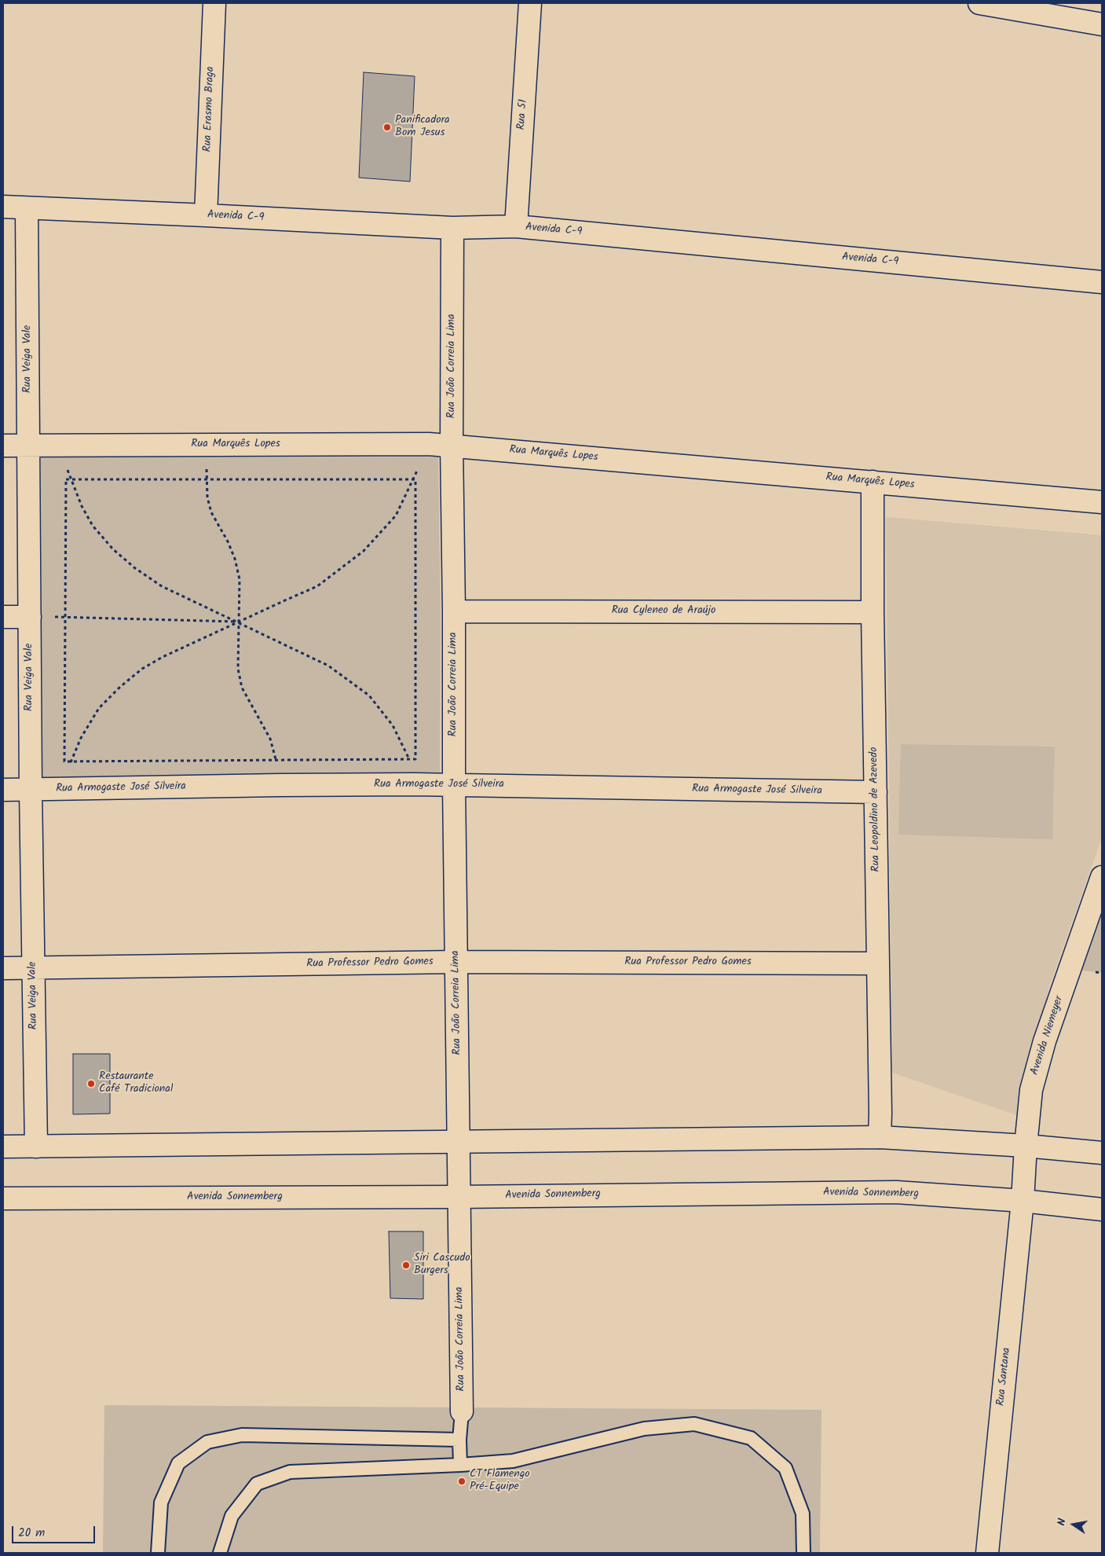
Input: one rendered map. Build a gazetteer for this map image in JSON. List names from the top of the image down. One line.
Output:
{"streets":{"street":["Rua Erasmo Braga","Rua 51","Avenida C-9","Rua Veiga Vale","Rua João Correia Lima","Rua Marquês Lopes","Rua Cyleneo de Araújo","Rua Armogaste José Silveira","Rua Leopoldino de Azevedo","Rua Professor Pedro Gomes","Avenida Niemeyer","Avenida Sonnemberg","Rua Santana"]},"crossings":[["Rua Erasmo Braga","Avenida C-9"],["Rua 51","Avenida C-9"],["Avenida C-9","Rua Veiga Vale"],["Avenida C-9","Rua João Correia Lima"],["Rua Veiga Vale","Rua Marquês Lopes"],["Rua Veiga Vale","Rua Armogaste José Silveira"],["Rua Veiga Vale","Rua Professor Pedro Gomes"],["Rua João Correia Lima","Rua Marquês Lopes"],["Rua João Correia Lima","Rua Cyleneo de Araújo"],["Rua João Correia Lima","Rua Armogaste José Silveira"],["Rua João Correia Lima","Rua Professor Pedro Gomes"],["Rua João Correia Lima","Avenida Sonnemberg"],["Rua Marquês Lopes","Rua Leopoldino de Azevedo"],["Rua Cyleneo de Araújo","Rua Leopoldino de Azevedo"],["Rua Armogaste José Silveira","Rua Leopoldino de Azevedo"],["Rua Leopoldino de Azevedo","Rua Professor Pedro Gomes"],["Avenida Niemeyer","Avenida Sonnemberg"],["Avenida Niemeyer","Rua Santana"],["Avenida Sonnemberg","Rua Santana"]],"places":["Panificadora Bom Jesus","Restaurante Café Tradicional","Siri Cascudo Burgers","CT Flamengo Pré-Equipe"],"scale_bar":"20 m","north":"left"}
